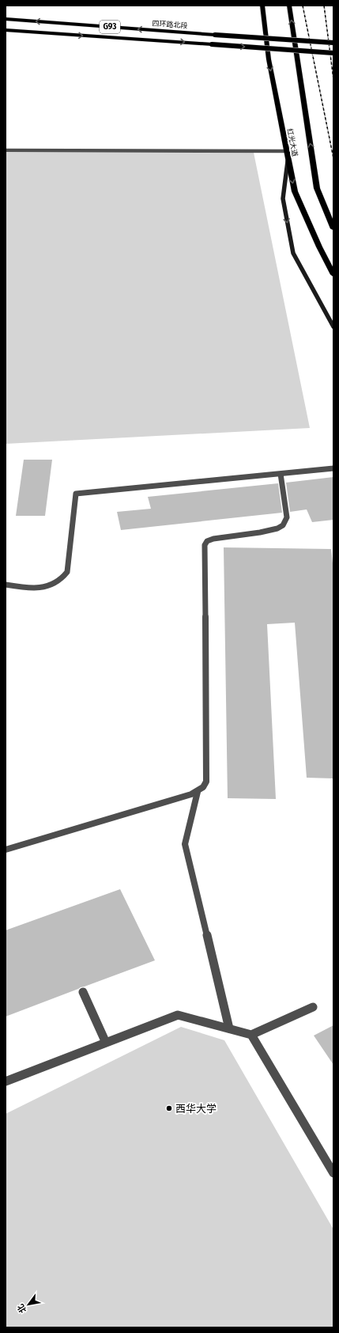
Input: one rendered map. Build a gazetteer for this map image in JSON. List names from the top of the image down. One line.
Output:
{"streets":{"highway":["四环路北段","G93","红光大道"]},"places":["西华大学"],"north":"bottom left"}
